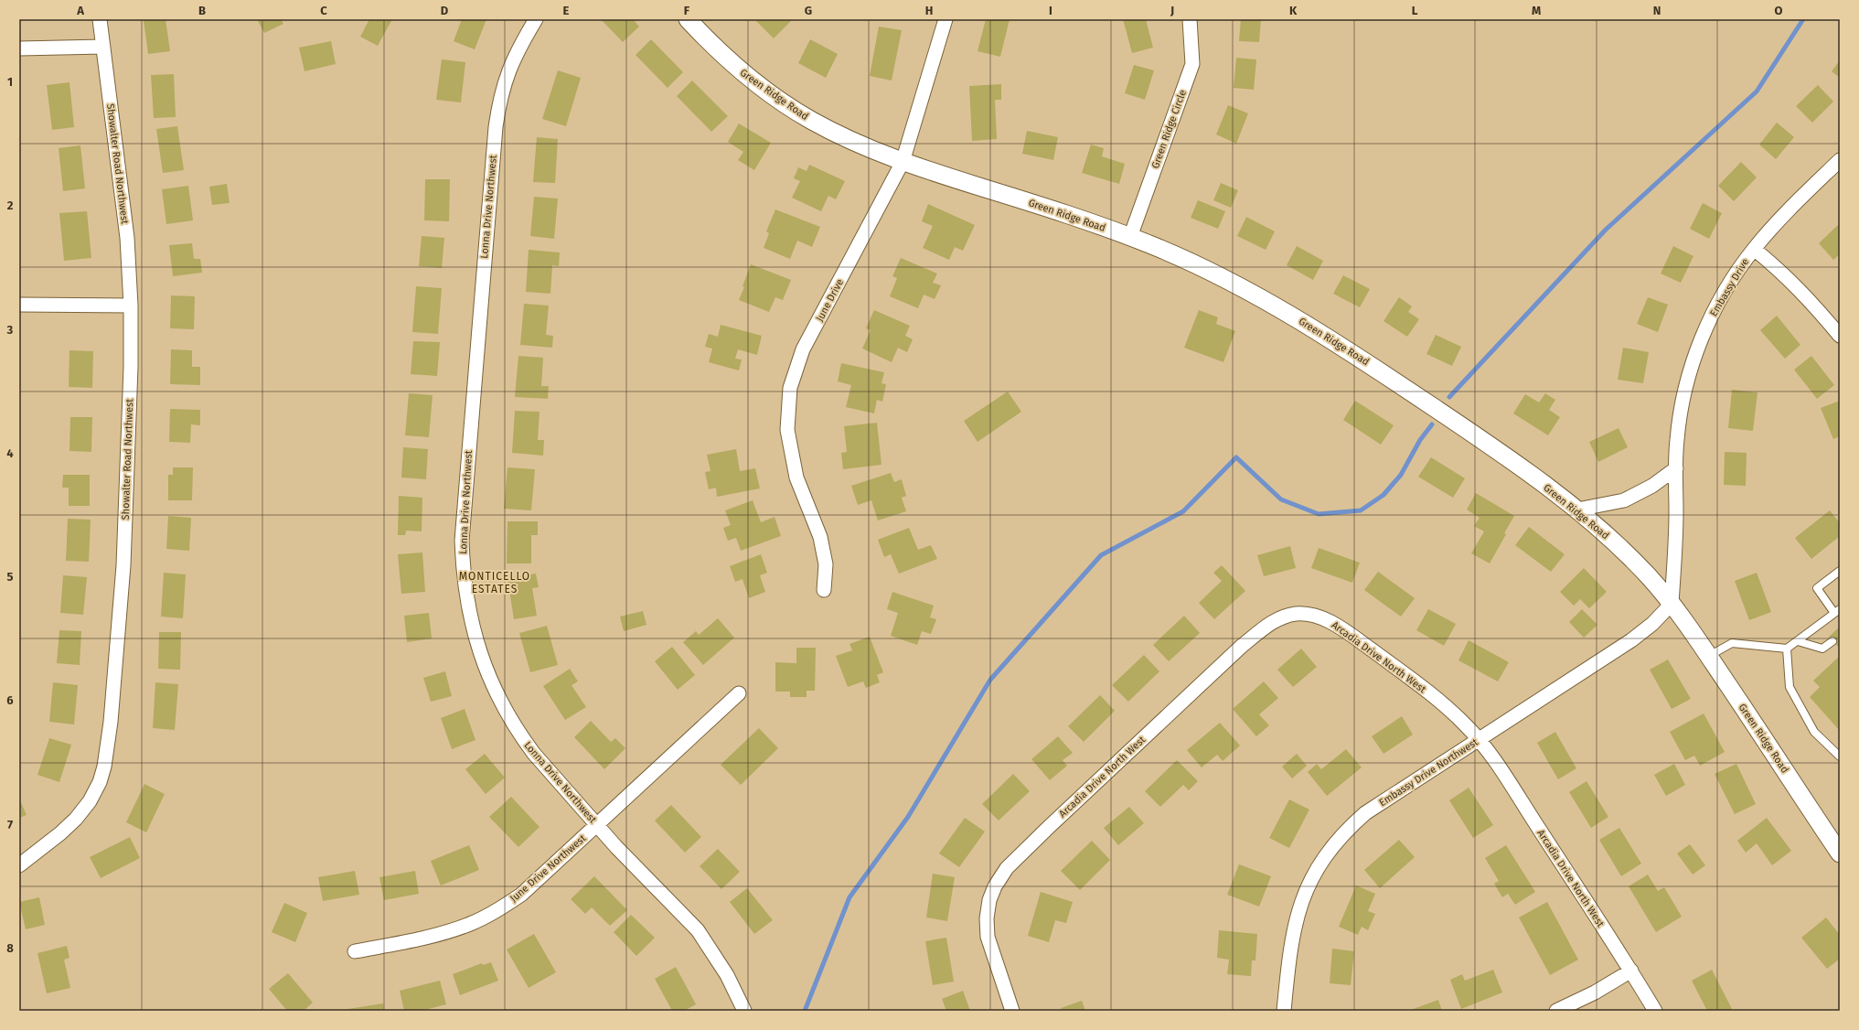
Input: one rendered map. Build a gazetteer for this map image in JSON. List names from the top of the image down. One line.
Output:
{"streets":{"street":["Green Ridge Road","Green Ridge Circle","Showalter Road Northwest","Lonna Drive Northwest","Embassy Drive","June Drive","Arcadia Drive North West","Embassy Drive Northwest","June Drive Northwest"]},"crossings":[["Green Ridge Road","Green Ridge Circle"],["Green Ridge Road","Embassy Drive"],["Green Ridge Road","June Drive"],["Green Ridge Road","Embassy Drive Northwest"],["Lonna Drive Northwest","June Drive Northwest"],["Embassy Drive","Embassy Drive Northwest"],["Arcadia Drive North West","Embassy Drive Northwest"]],"districts":["MONTICELLO ESTATES"],"grid":{"columns":["A","B","C","D","E","F","G","H","I","J","K","L","M","N","O"],"rows":["1","2","3","4","5","6","7","8"]}}
